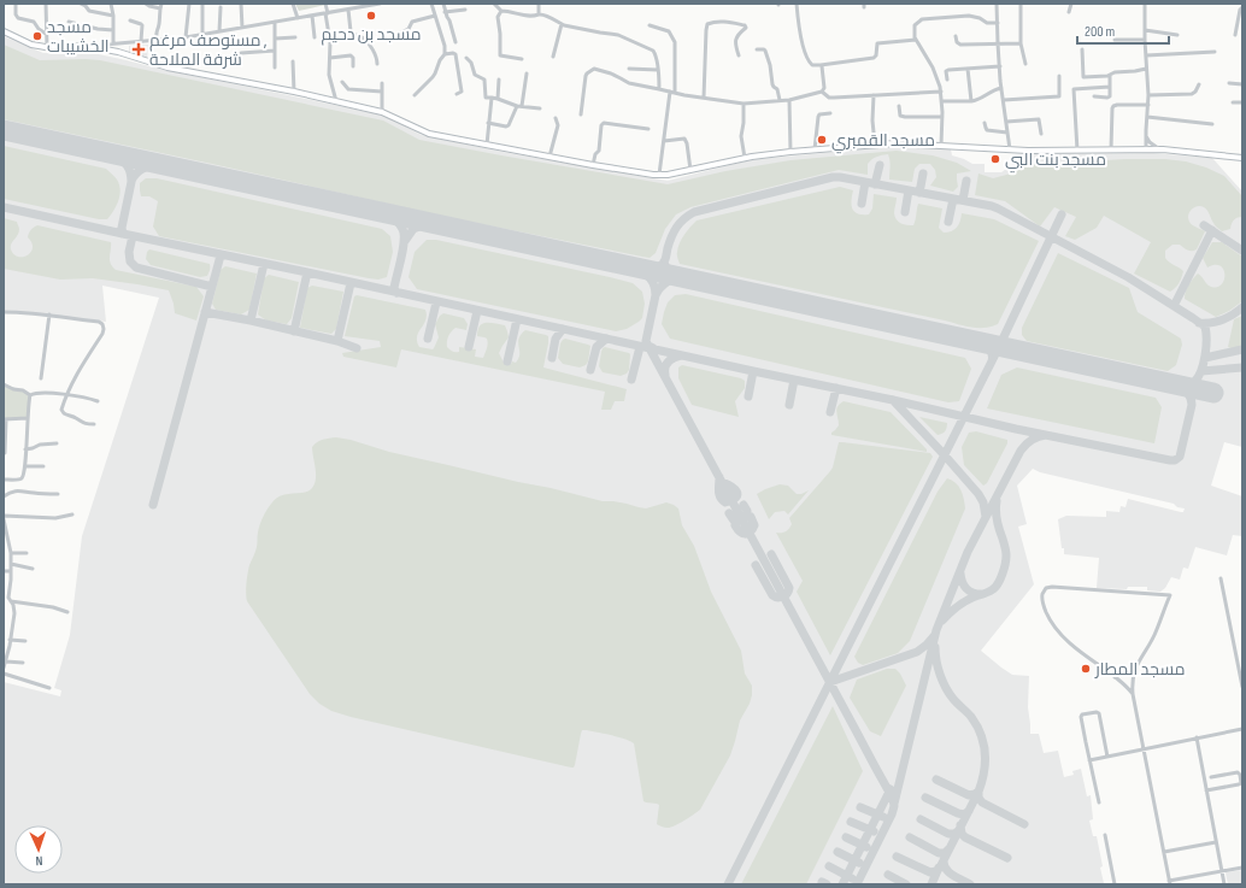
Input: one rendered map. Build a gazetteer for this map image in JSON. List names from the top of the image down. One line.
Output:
{"places":{"other":["مسجد بن دحيم","مسجد الخشيبات","مسجد القمبري","مسجد بنت البي","مسجد المطار"],"health":["مستوصف مرغم , شرفة الملاحة"]},"scale_bar":"200 m","north":"bottom"}
